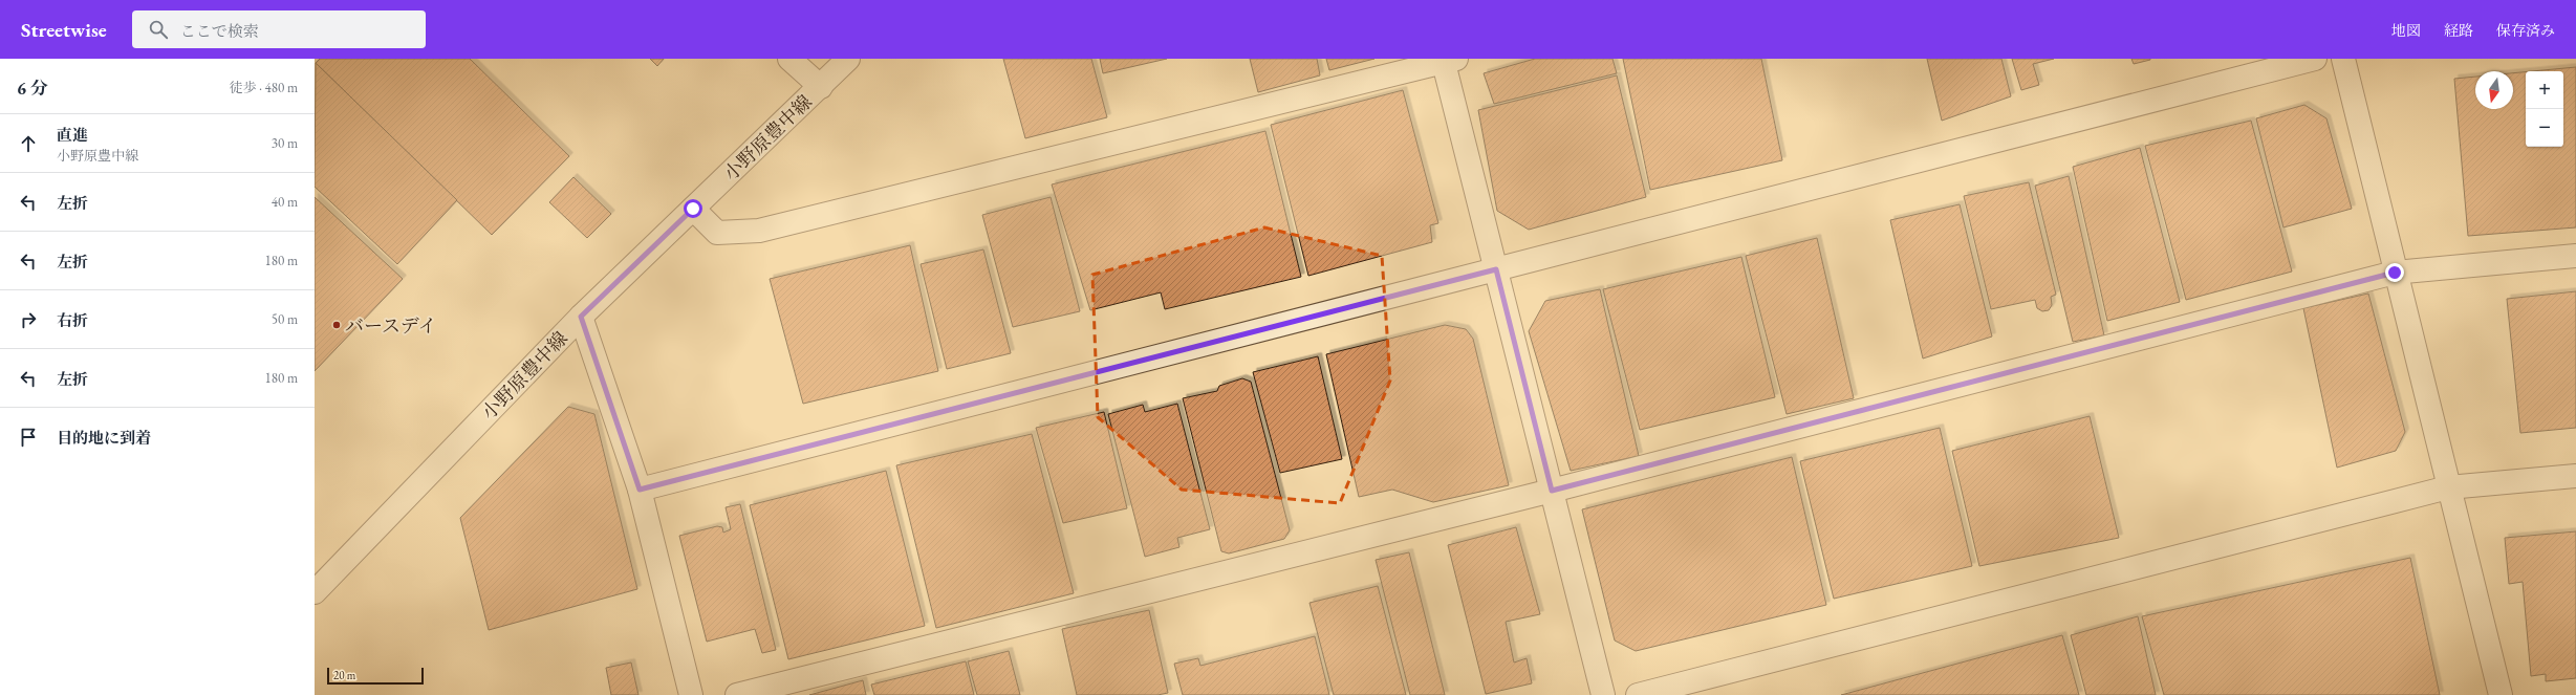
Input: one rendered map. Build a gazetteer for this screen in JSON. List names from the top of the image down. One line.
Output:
{"streets":{"street":["小野原豊中線"]},"places":["バースデイ"],"scale_bar":"20 m","north":"bottom","page":{"header":"Streetwise","search":"ここで検索","nav":["地図","経路","保存済み"],"heading":["6 分","徒歩 · 480 m"],"map_buttons":["+","−"],"list":[["直進","小野原豊中線","30 m"],["左折","40 m"],["左折","180 m"],["右折","50 m"],["左折","180 m"],"目的地に到着"],"scale":"20 m"}}
